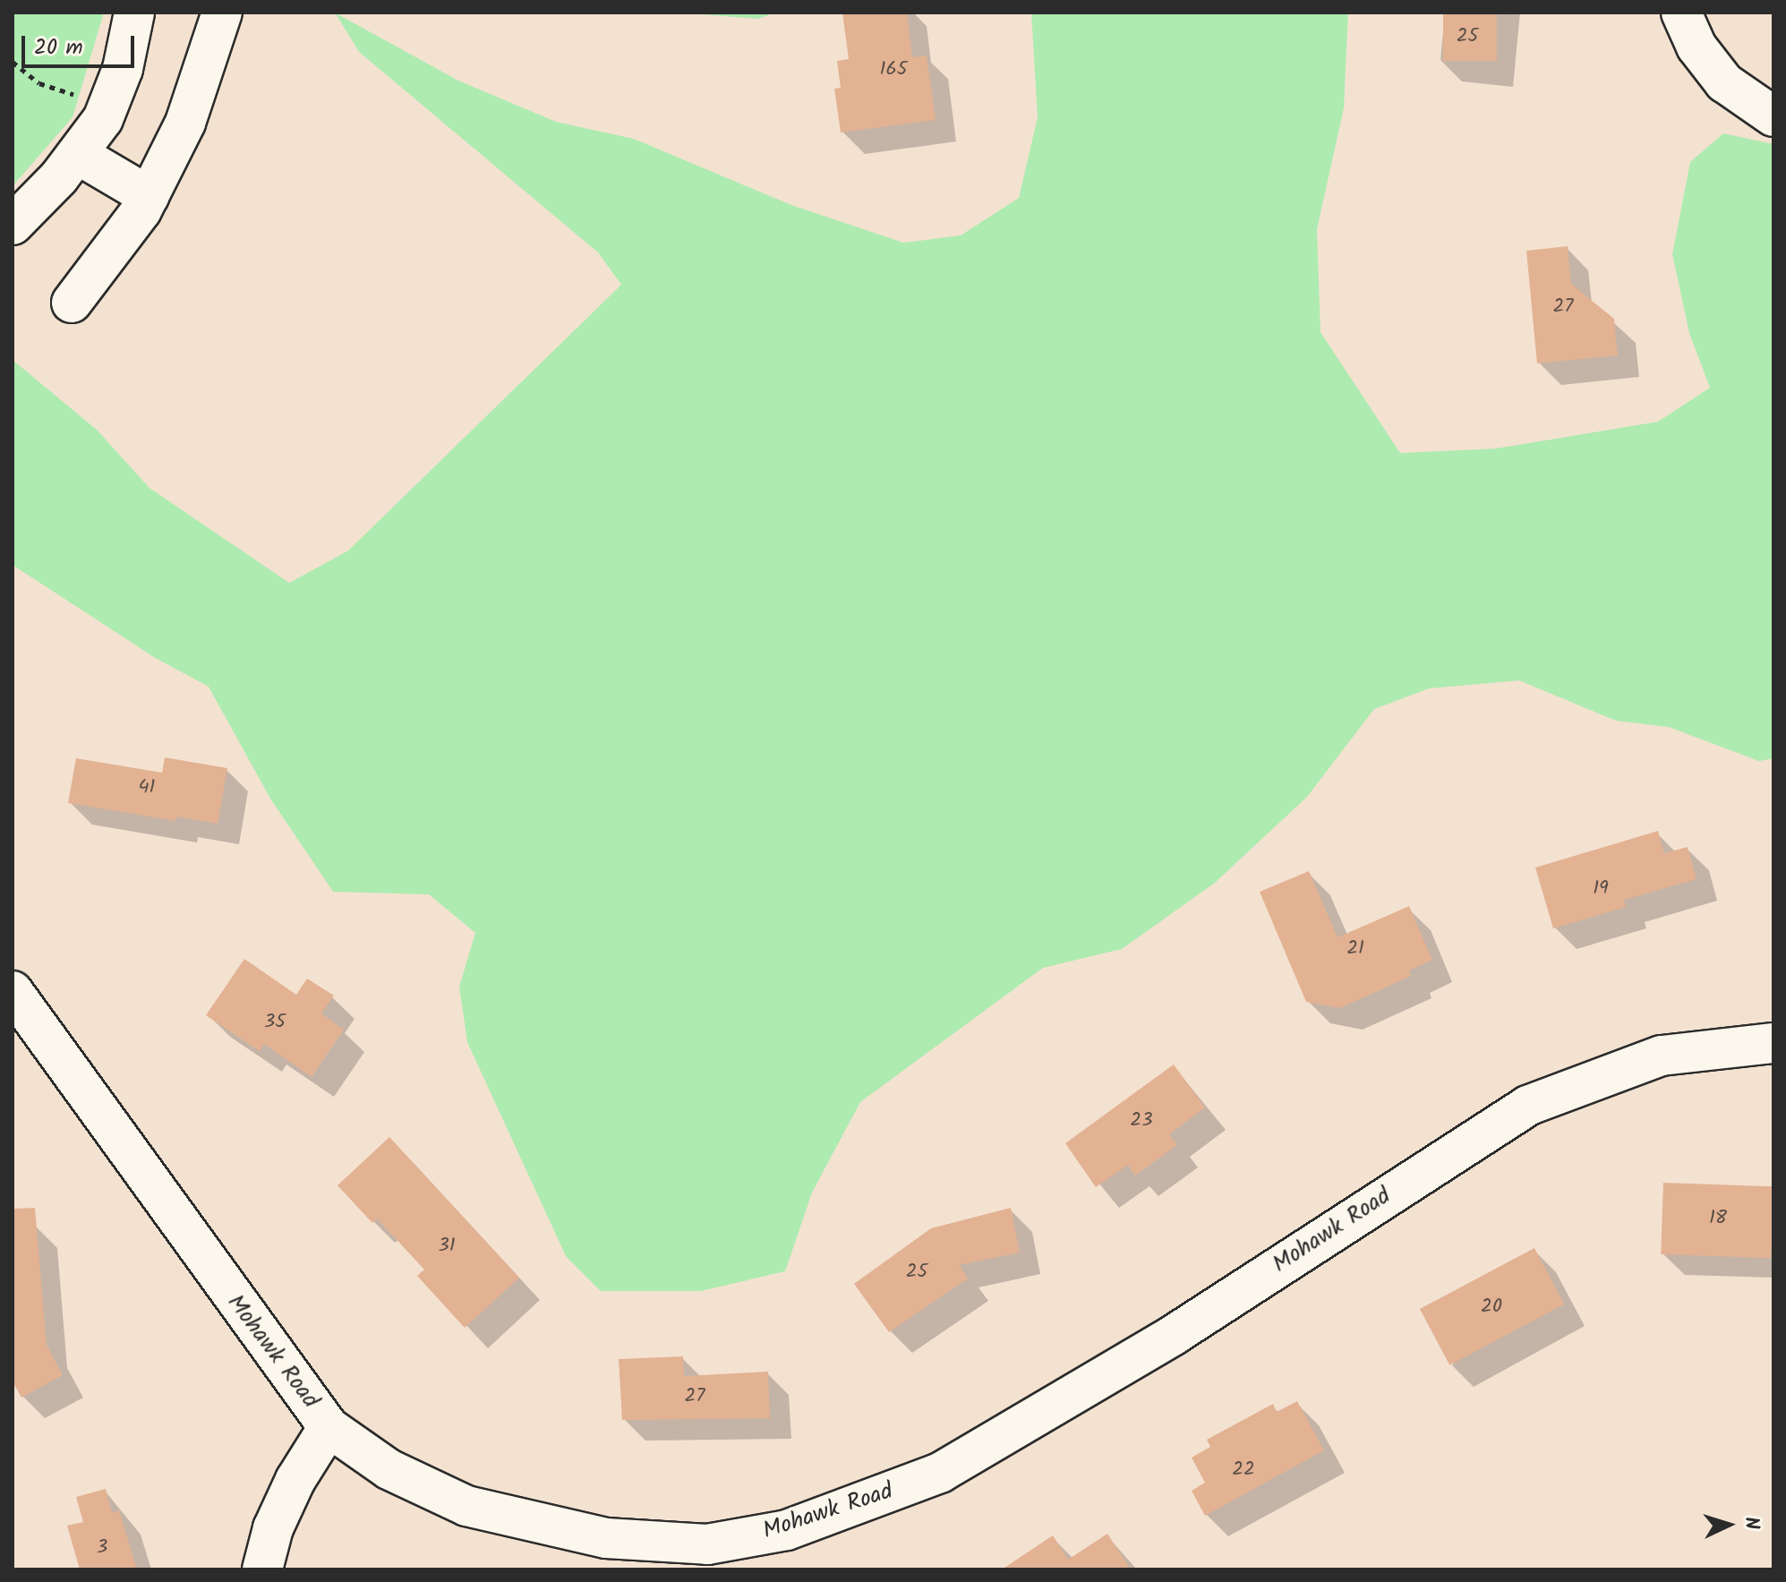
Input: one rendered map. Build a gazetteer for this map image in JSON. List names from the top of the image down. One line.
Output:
{"streets":{"street":["Mohawk Road"]},"house_numbers":["25","165","27","41","19","21","35","23","18","31","25","20","27","22","3"],"scale_bar":"20 m","north":"right"}
